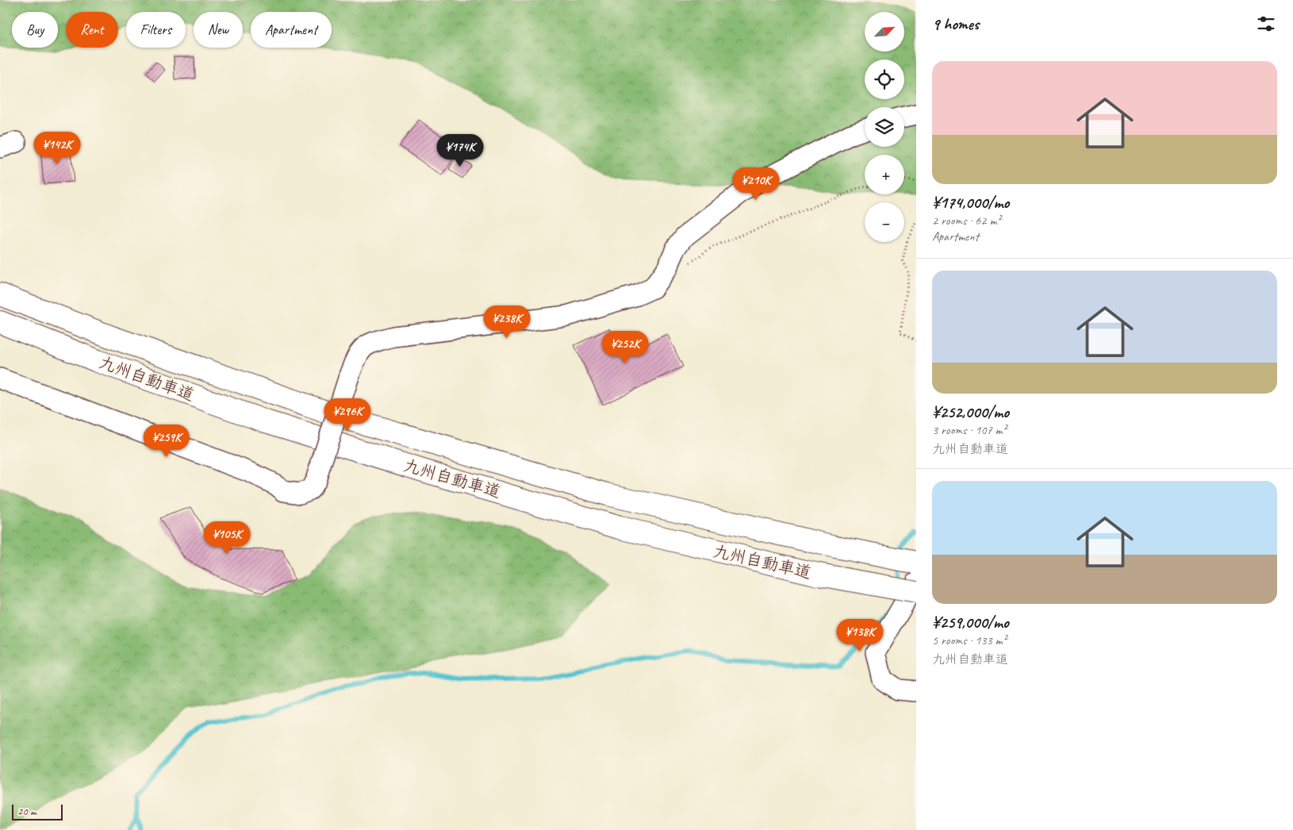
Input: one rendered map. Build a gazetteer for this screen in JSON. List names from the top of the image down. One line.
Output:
{"streets":{"highway":["九州自動車道"]},"scale_bar":"20 m","north":"top right","page":{"heading":"9 homes","map_buttons":["+","−"],"chip":["Buy","Rent","Filters","New","Apartment"],"list":[{"name":"¥174,000/mo","note":"2 rooms · 62 m² · Apartment"},{"name":"¥252,000/mo","note":"3 rooms · 107 m² · 九州自動車道"},{"name":"¥259,000/mo","note":"5 rooms · 133 m² · 九州自動車道"}],"price":["¥142K","¥174K","¥210K","¥238K","¥252K","¥296K","¥259K","¥105K","¥138K"],"scale":"20 m"}}
